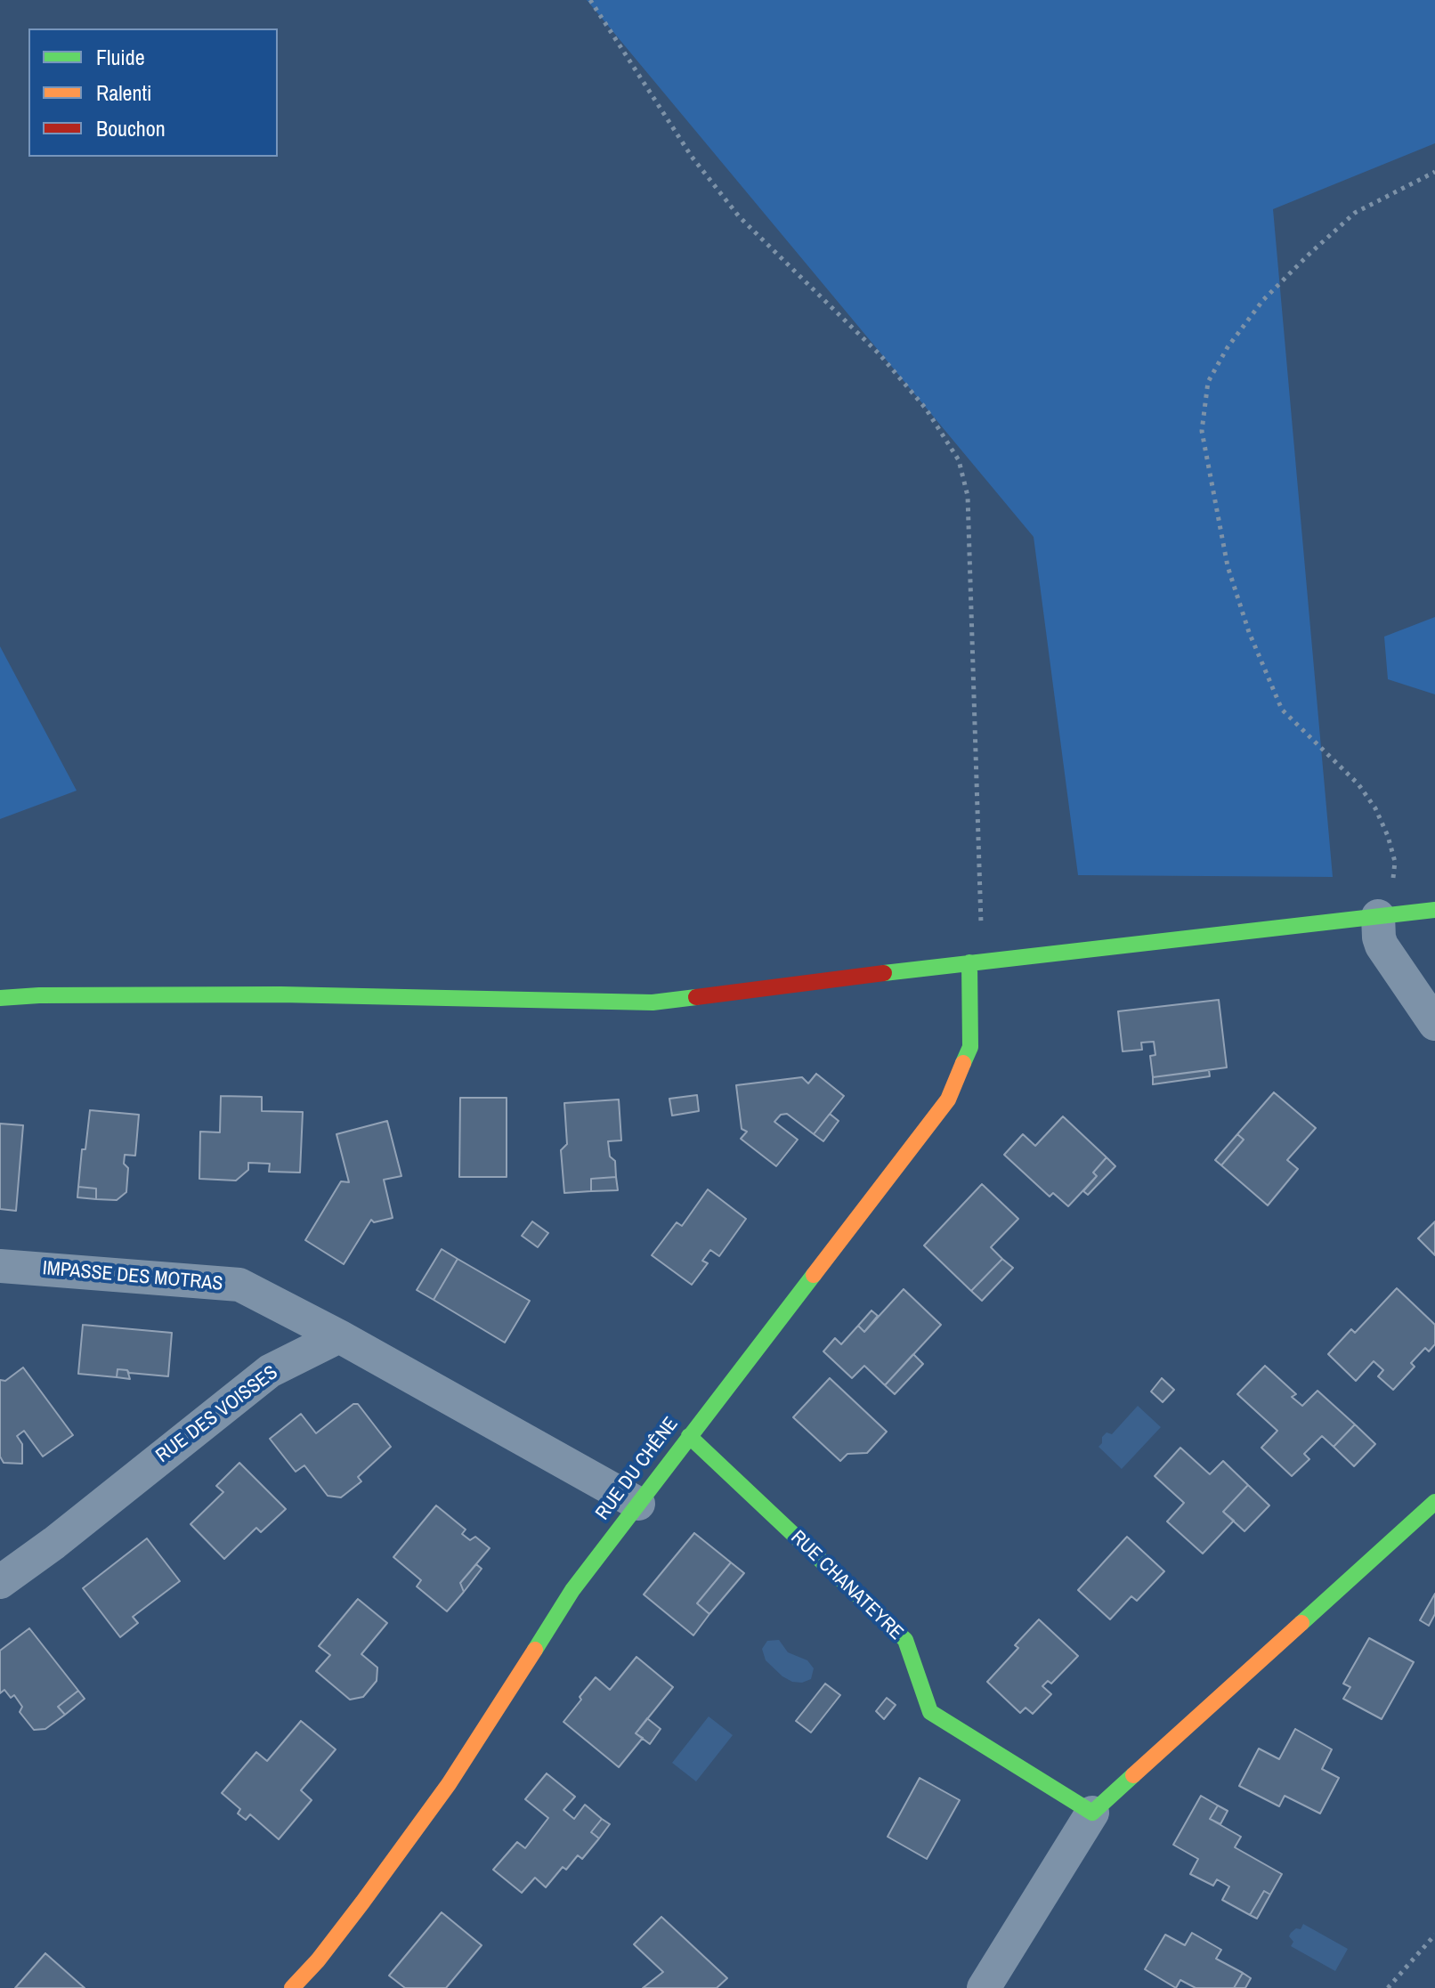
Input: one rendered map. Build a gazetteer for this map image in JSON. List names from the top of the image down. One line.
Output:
{"streets":{"street":["IMPASSE DES MOTRAS","RUE DES VOISSES","RUE DU CHÊNE","RUE CHANATEYRE"]},"crossings":[["IMPASSE DES MOTRAS","RUE DES VOISSES"],["RUE DU CHÊNE","RUE CHANATEYRE"]],"legend":["Fluide","Ralenti","Bouchon"]}
